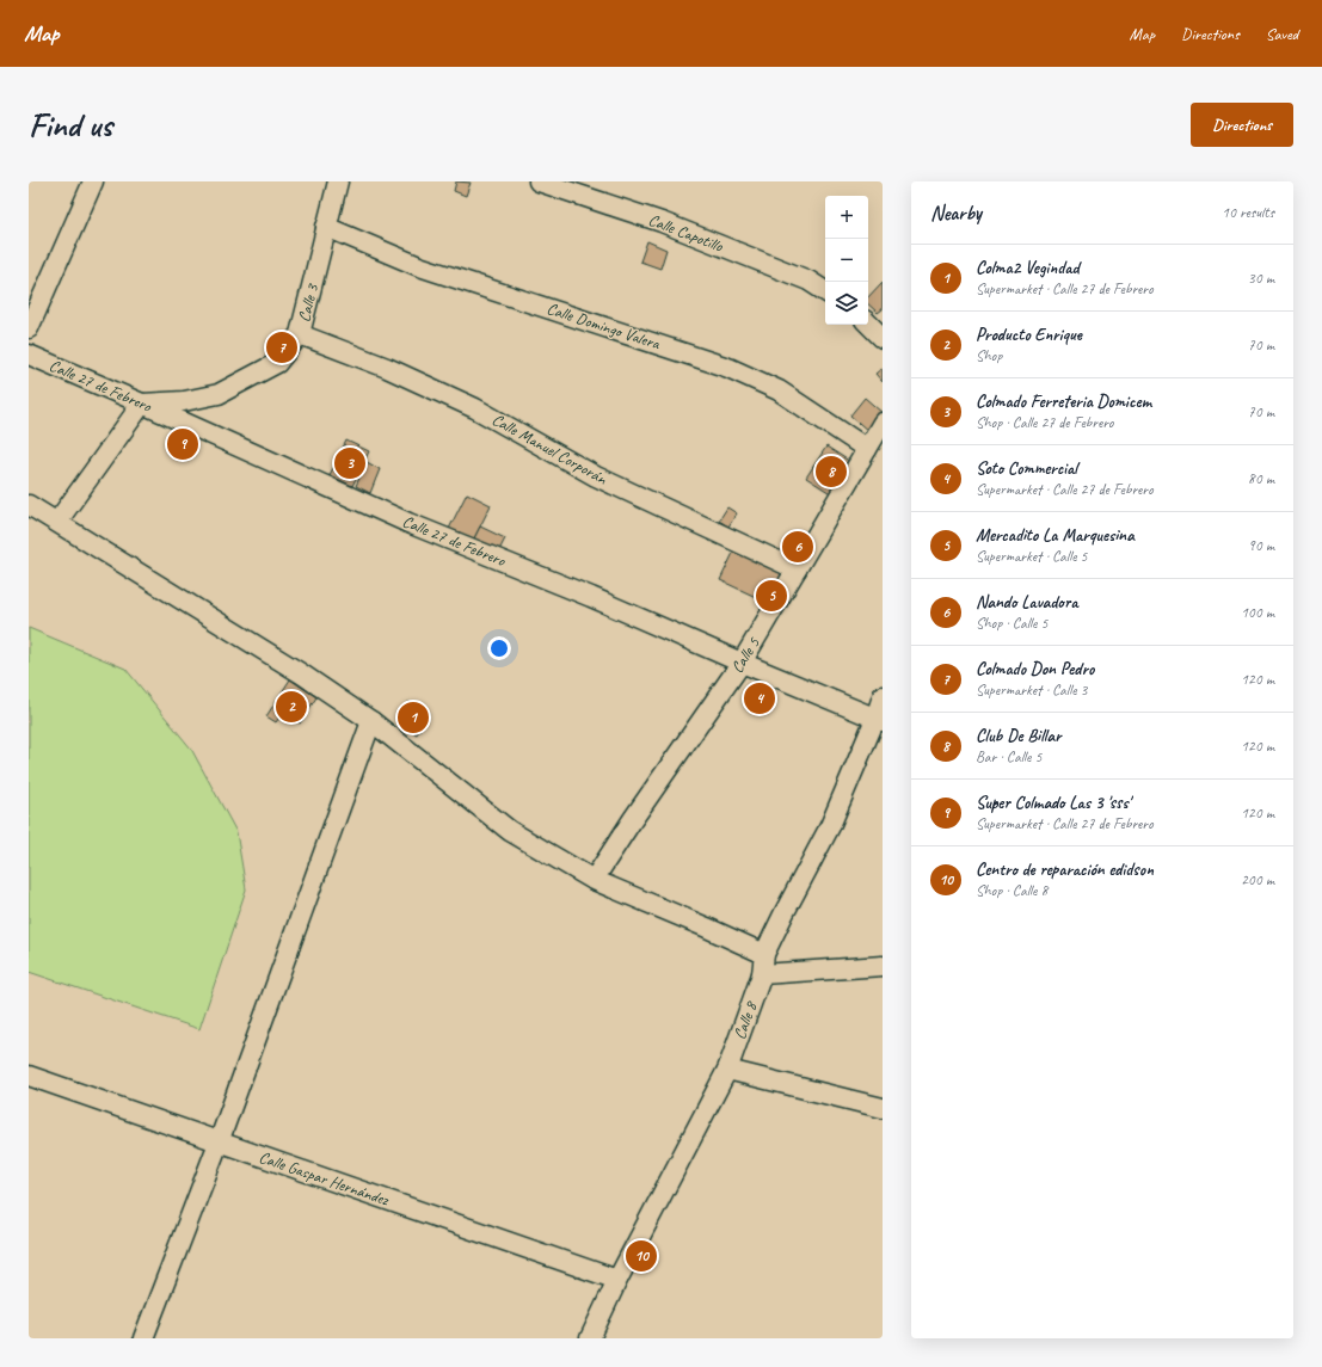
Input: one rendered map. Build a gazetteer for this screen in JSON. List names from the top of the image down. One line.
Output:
{"streets":{"street":["Calle Capotillo","Calle 3","Calle Domingo Valera","Calle 27 de Febrero","Calle Manuel Corporán","Calle 5","Calle 8","Calle Gaspar Hernández"]},"crossings":[["Calle 3","Calle Domingo Valera"],["Calle 3","Calle 27 de Febrero"],["Calle 3","Calle Manuel Corporán"],["Calle Domingo Valera","Calle 5"],["Calle 27 de Febrero","Calle 5"],["Calle 27 de Febrero","Calle 8"],["Calle Manuel Corporán","Calle 5"],["Calle 8","Calle Gaspar Hernández"]],"page":{"header":"Map","nav":["Map","Directions","Saved"],"buttons":"Directions","title":"Find us","heading":["Nearby","10 results"],"map_buttons":["+","−"],"list":[{"mark":"1","name":"Colma2 Vegindad","note":"Supermarket · Calle 27 de Febrero","value":"30 m"},{"mark":"2","name":"Producto Enrique","note":"Shop","value":"70 m"},{"mark":"3","name":"Colmado Ferreteria Domicem","note":"Shop · Calle 27 de Febrero","value":"70 m"},{"mark":"4","name":"Soto Commercial","note":"Supermarket · Calle 27 de Febrero","value":"80 m"},{"mark":"5","name":"Mercadito La Marquesina","note":"Supermarket · Calle 5","value":"90 m"},{"mark":"6","name":"Nando Lavadora","note":"Shop · Calle 5","value":"100 m"},{"mark":"7","name":"Colmado Don Pedro","note":"Supermarket · Calle 3","value":"120 m"},{"mark":"8","name":"Club De Billar","note":"Bar · Calle 5","value":"120 m"},{"mark":"9","name":"Super Colmado Las 3 'sss'","note":"Supermarket · Calle 27 de Febrero","value":"120 m"},{"mark":"10","name":"Centro de reparación edidson","note":"Shop · Calle 8","value":"200 m"}],"pins":["7","9","3","8","6","5","4","2","1","10"]}}
